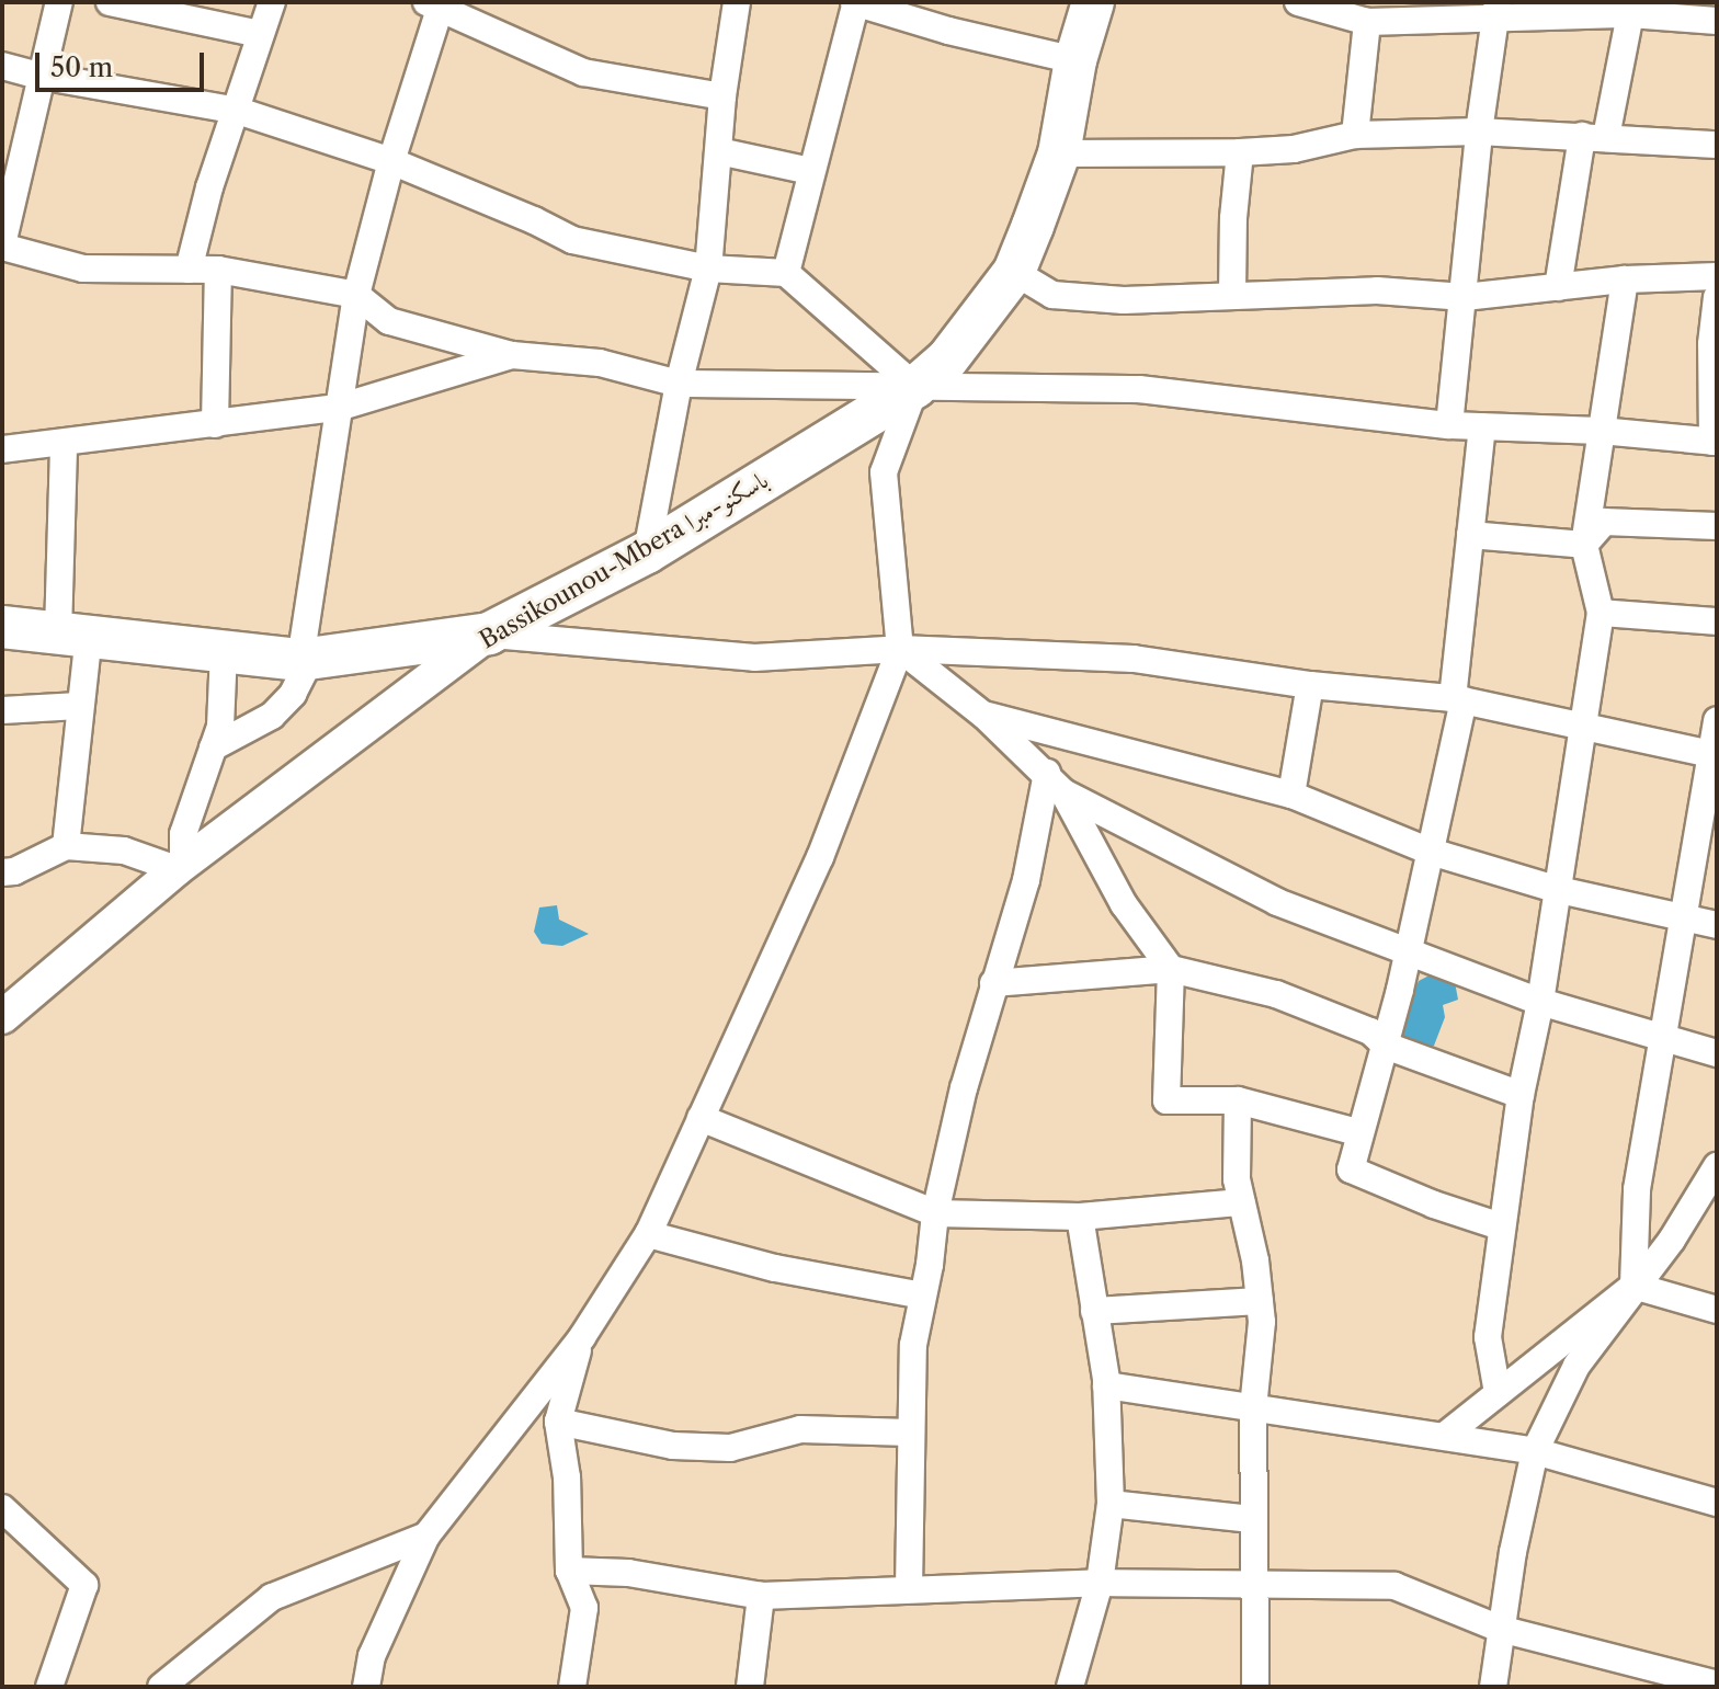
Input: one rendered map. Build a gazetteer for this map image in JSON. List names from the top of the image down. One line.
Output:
{"streets":{"main road":["Bassikounou-Mbera باسكنو-مبرا"]},"scale_bar":"50 m"}
